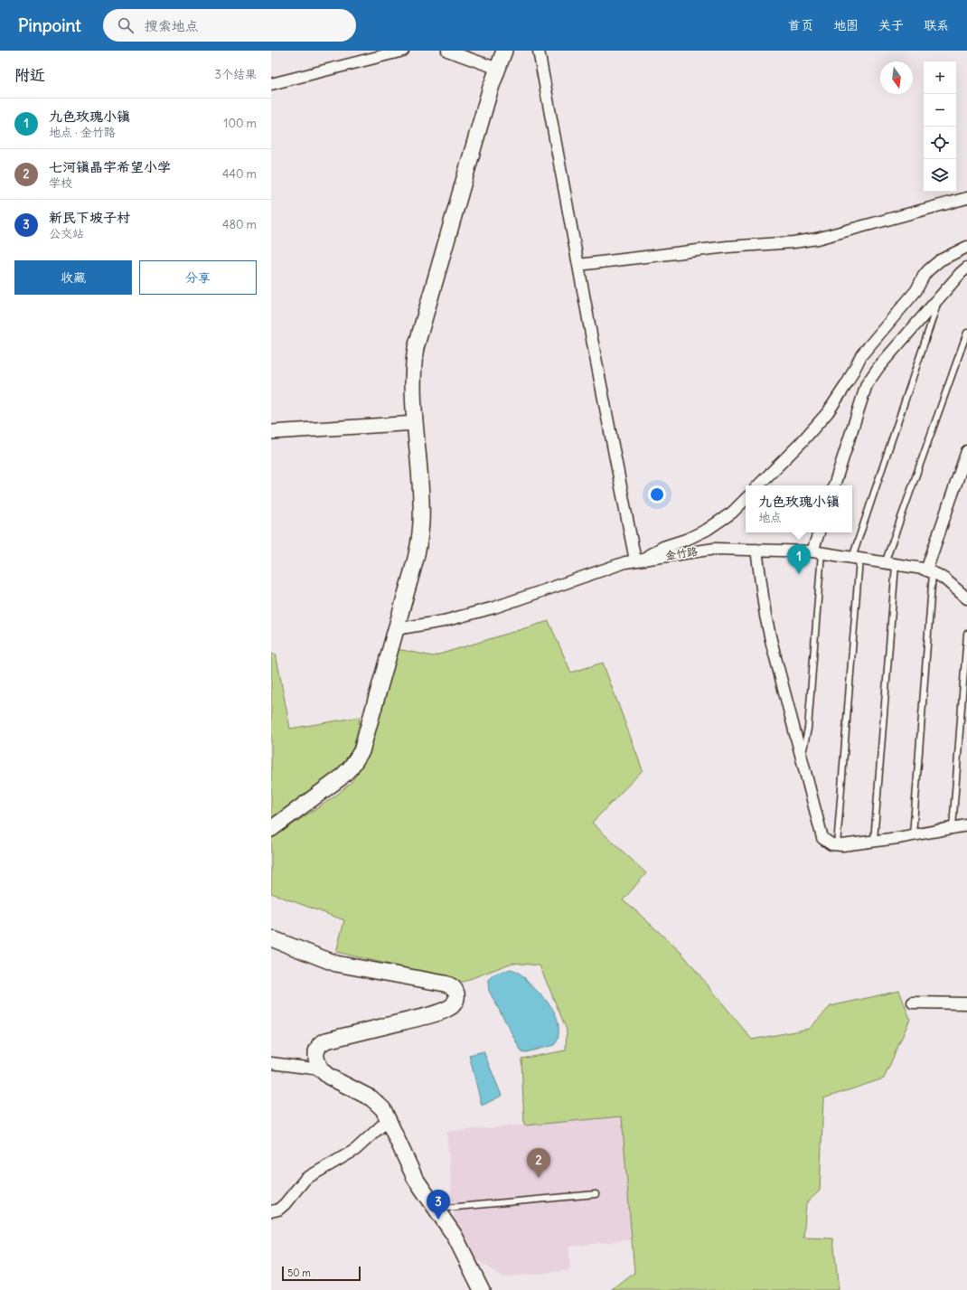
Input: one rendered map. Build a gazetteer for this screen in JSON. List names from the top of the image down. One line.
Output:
{"streets":{"street":["金竹路"]},"scale_bar":"50 m","north":"bottom","page":{"header":"Pinpoint","search":"搜索地点","nav":["首页","地图","关于","联系"],"heading":["附近","3个结果"],"map_buttons":["+","−"],"list":[{"mark":"1","name":"九色玫瑰小镇","note":"地点 · 金竹路","value":"100 m"},{"mark":"2","name":"七河镇晶宇希望小学","note":"学校","value":"440 m"},{"mark":"3","name":"新民下坡子村","note":"公交站","value":"480 m"}],"buttons":["收藏","分享"],"popup":["九色玫瑰小镇","地点"],"pins":["1","2","3"],"scale":"50 m"}}
